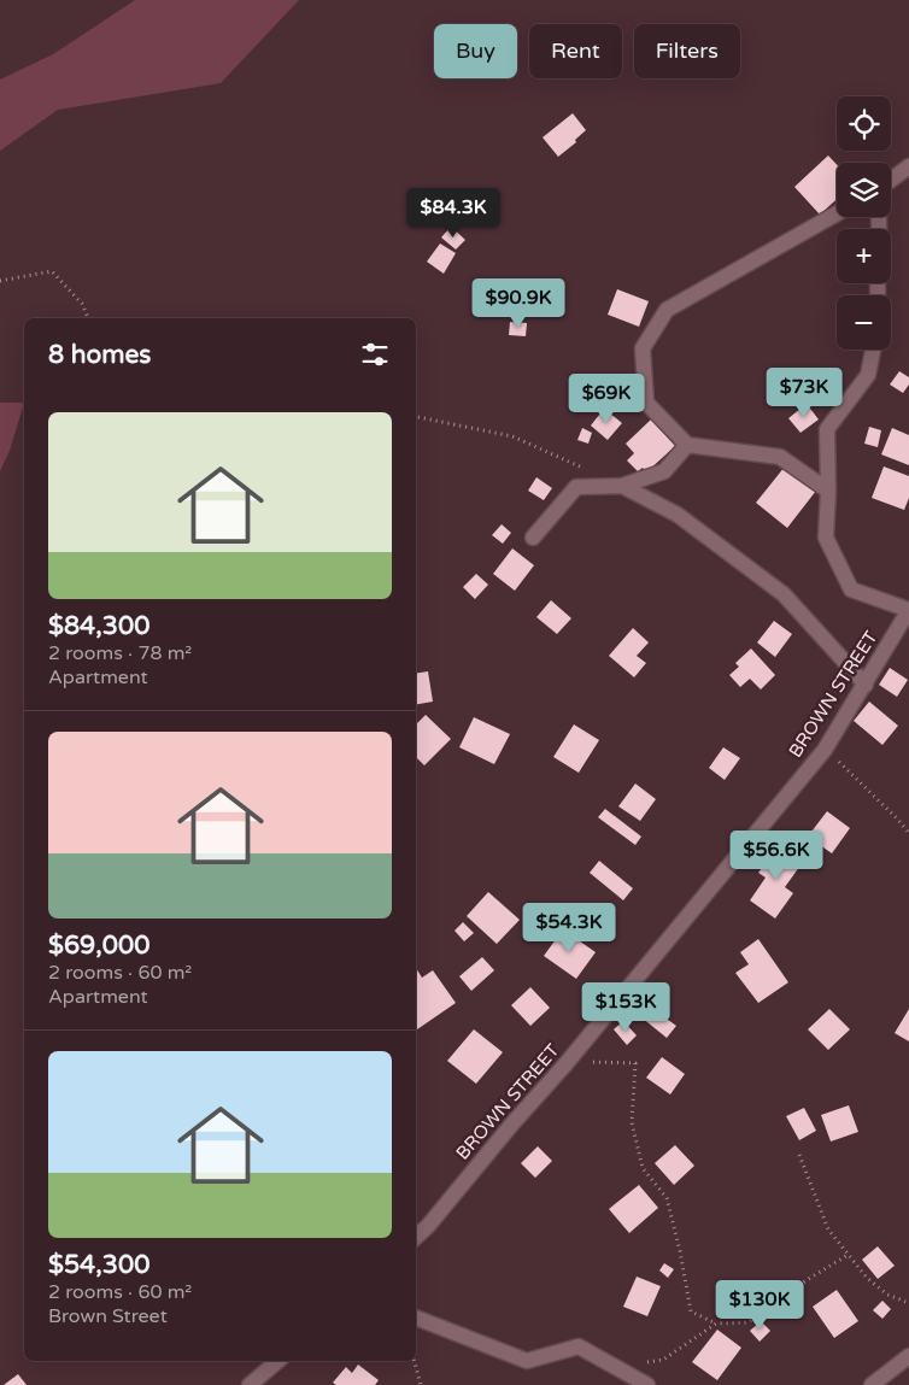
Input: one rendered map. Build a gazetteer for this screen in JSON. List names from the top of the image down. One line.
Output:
{"streets":{"street":["BROWN STREET"]},"page":{"chip":["Buy","Rent","Filters"],"map_buttons":["+","−"],"price":["$84.3K","$90.9K","$73K","$69K","$56.6K","$54.3K","$153K","$130K"],"heading":"8 homes","list":[{"name":"$84,300","note":"2 rooms · 78 m² · Apartment"},{"name":"$69,000","note":"2 rooms · 60 m² · Apartment"},{"name":"$54,300","note":"2 rooms · 60 m² · Brown Street"}]}}
